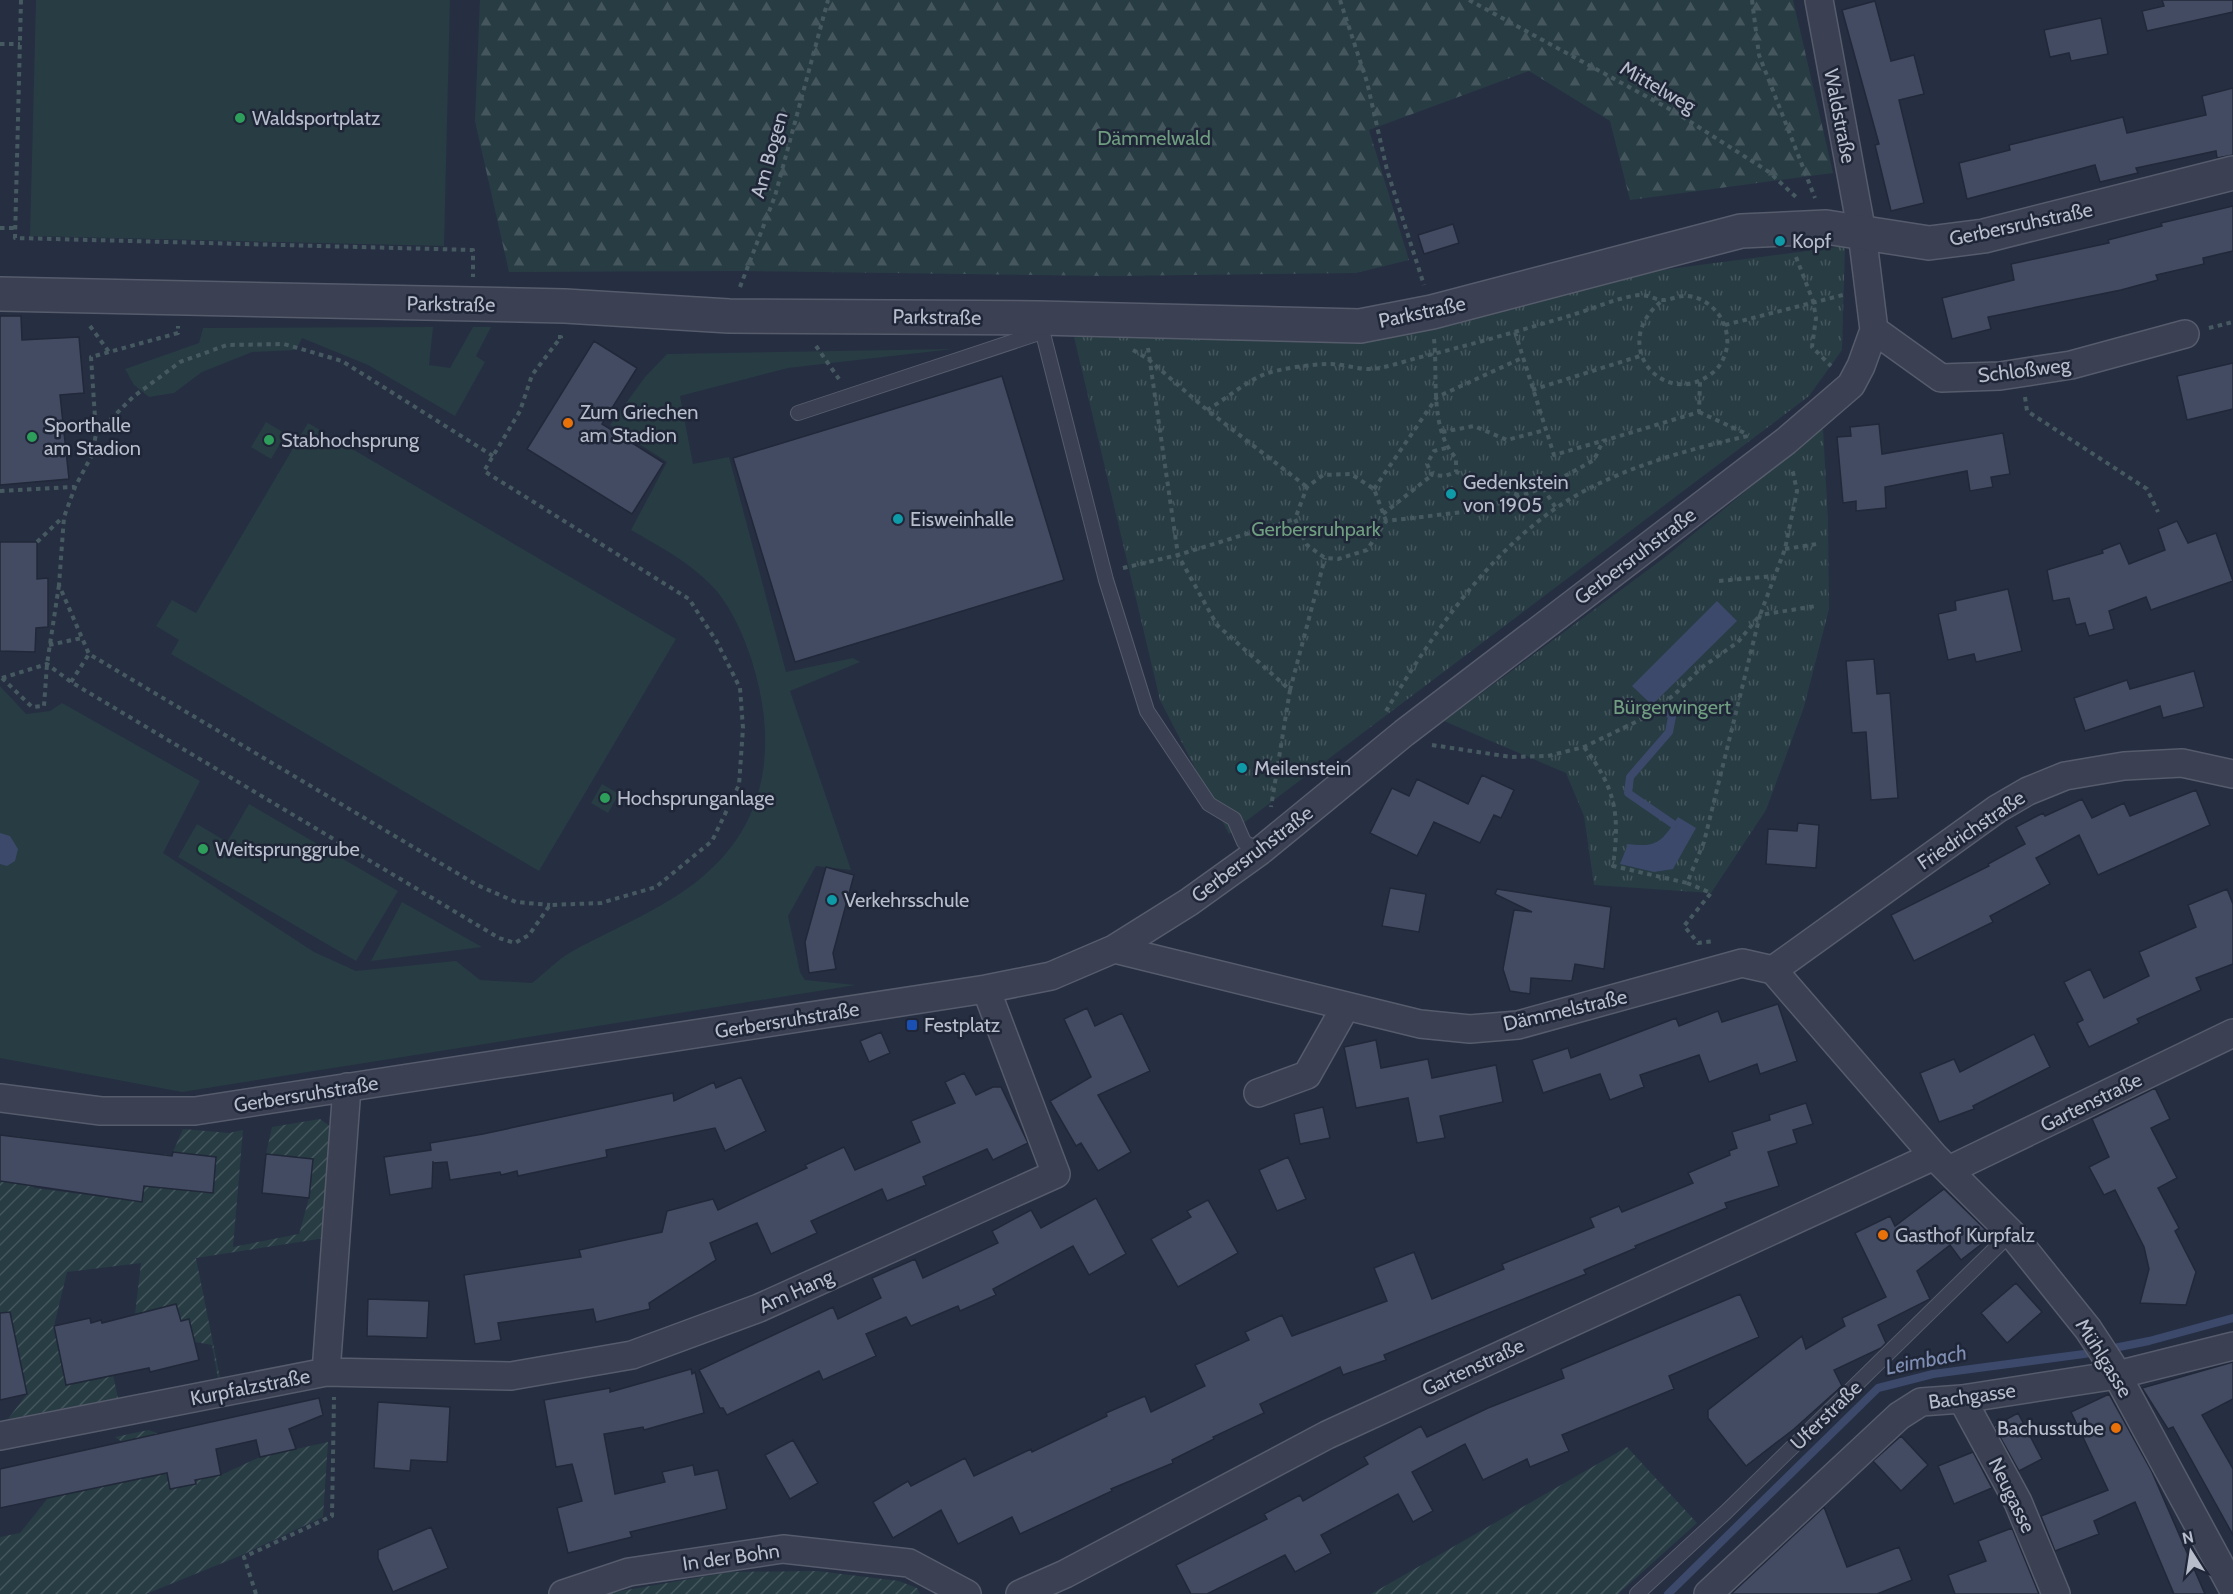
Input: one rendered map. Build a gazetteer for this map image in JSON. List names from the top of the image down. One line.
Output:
{"streets":{"street":["Waldstraße","Gerbersruhstraße","Parkstraße","Schloßweg","Friedrichstraße","Dämmelstraße","Gartenstraße","Am Hang","Mühlgasse","Kurpfalzstraße","Bachgasse","Neugasse","In der Bohn"],"lane":["Uferstraße"],"path":["Mittelweg","Am Bogen"]},"crossings":[["Mittelweg","Parkstraße"],["Waldstraße","Gerbersruhstraße"],["Waldstraße","Parkstraße"],["Am Bogen","Parkstraße"],["Gerbersruhstraße","Parkstraße"],["Gerbersruhstraße","Schloßweg"],["Gerbersruhstraße","Dämmelstraße"],["Gerbersruhstraße","Am Hang"],["Gerbersruhstraße","Kurpfalzstraße"],["Friedrichstraße","Dämmelstraße"],["Gartenstraße","Mühlgasse"],["Am Hang","Kurpfalzstraße"],["Mühlgasse","Bachgasse"],["Mühlgasse","Uferstraße"],["Bachgasse","Neugasse"]],"water":["Leimbach"],"parks":["Dämmelwald","Gerbersruhpark","Bürgerwingert"],"places":{"other":["Waldsportplatz","Kopf","Zum Griechen am Stadion","Sporthalle am Stadion","Stabhochsprung","Gedenkstein von 1905","Eisweinhalle","Meilenstein","Hochsprunganlage","Weitsprunggrube","Verkehrsschule","Gasthof Kurpfalz","Bachusstube"],"transit":["Festplatz"]},"north":"top"}
